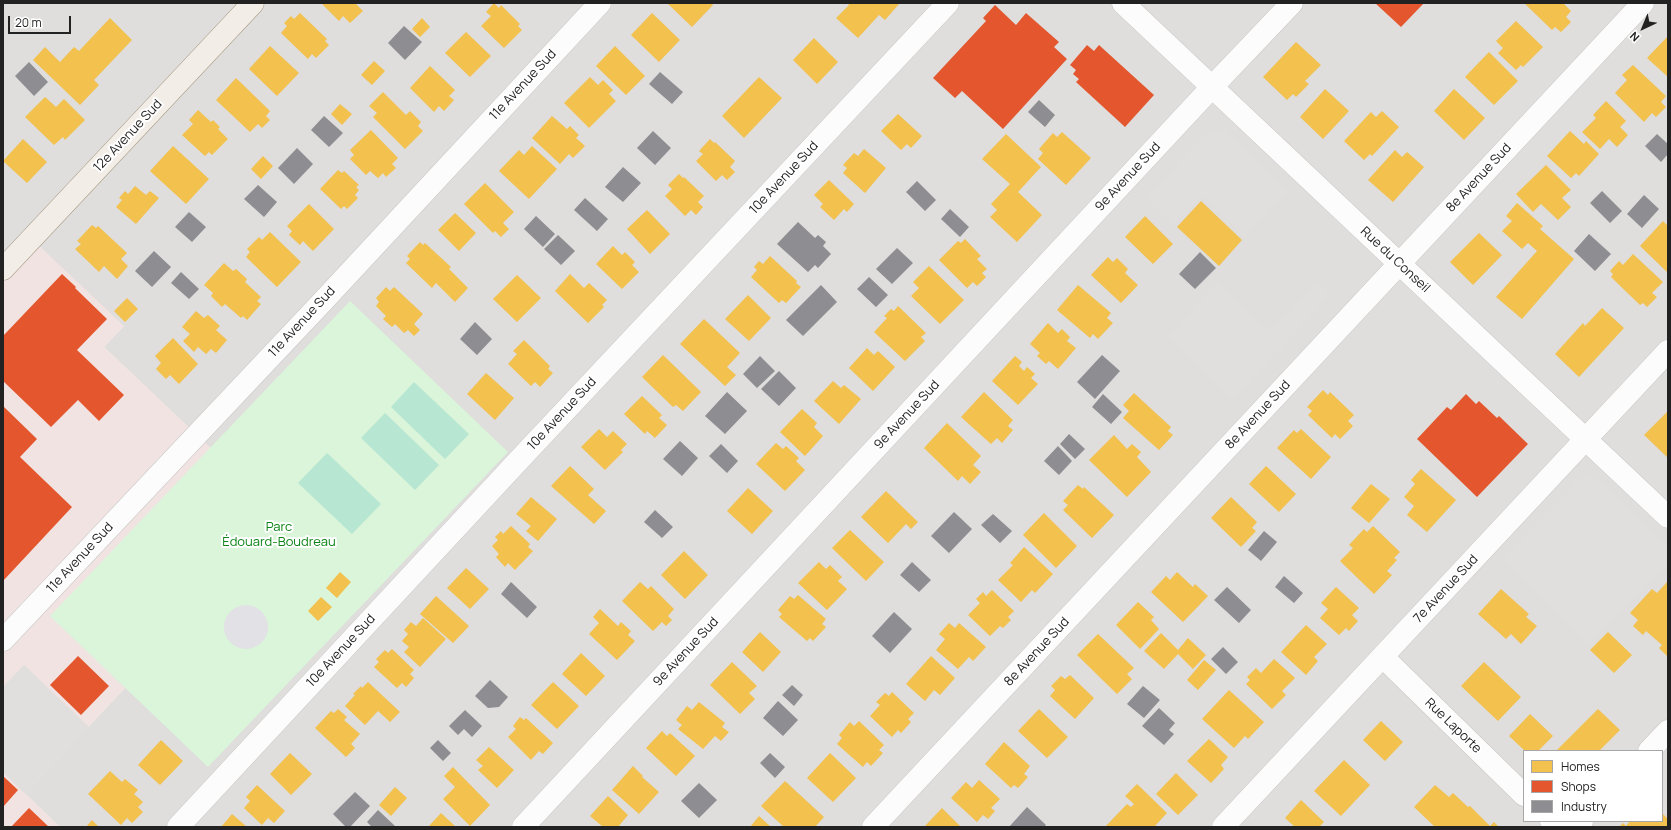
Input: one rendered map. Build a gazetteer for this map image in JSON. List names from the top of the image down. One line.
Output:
{"streets":{"main road":["12e Avenue Sud"],"street":["11e Avenue Sud","9e Avenue Sud","10e Avenue Sud","8e Avenue Sud","Rue du Conseil","7e Avenue Sud","Rue Laporte"]},"crossings":[["9e Avenue Sud","Rue du Conseil"],["8e Avenue Sud","Rue du Conseil"],["Rue du Conseil","7e Avenue Sud"],["7e Avenue Sud","Rue Laporte"]],"parks":["Parc Édouard-Boudreau"],"legend":["Homes","Shops","Industry"],"scale_bar":"20 m","north":"bottom left"}
